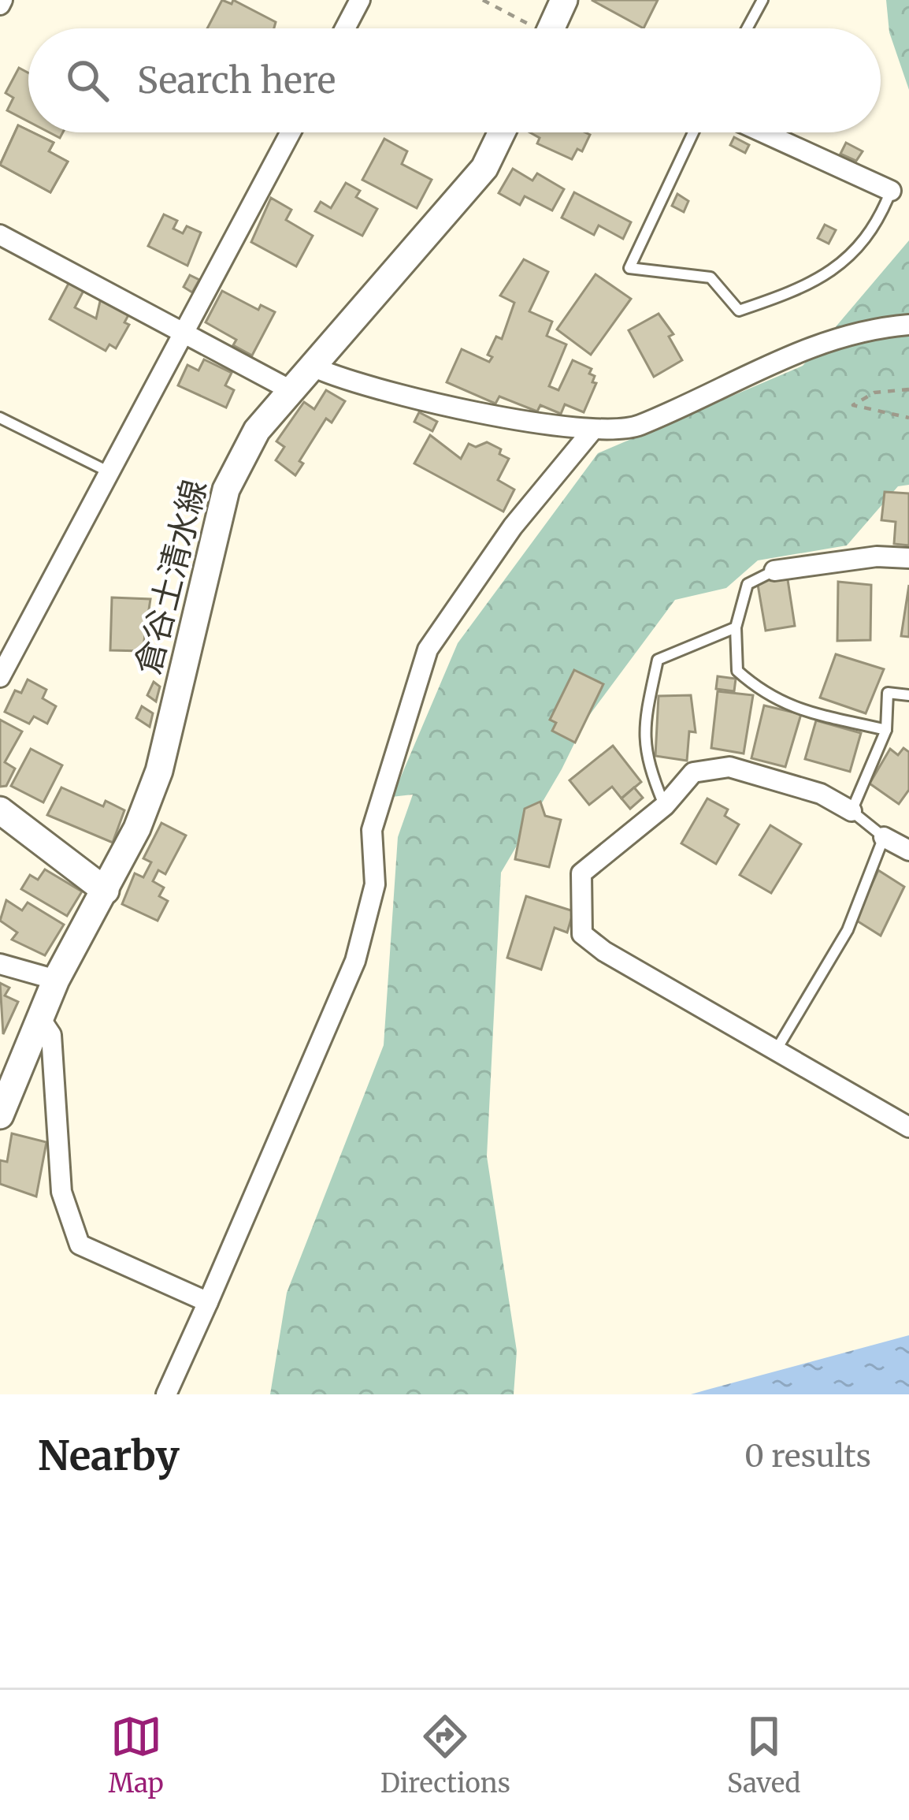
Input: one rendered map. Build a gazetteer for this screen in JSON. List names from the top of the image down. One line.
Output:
{"streets":{"main road":["倉谷土清水線"]},"page":{"search":"Search here","heading":["Nearby","0 results"],"nav":["Map","Directions","Saved"]}}
